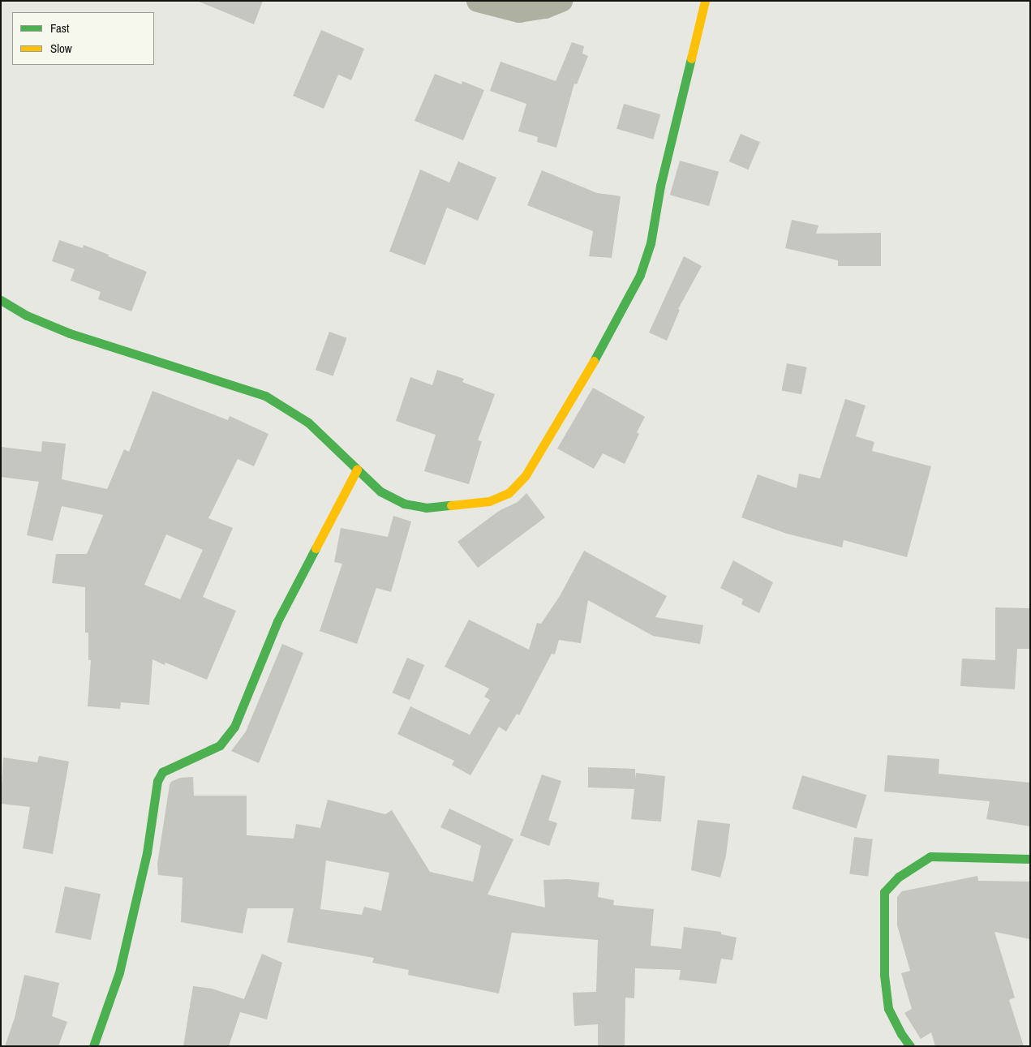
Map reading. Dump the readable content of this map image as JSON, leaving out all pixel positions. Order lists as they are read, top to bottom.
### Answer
{
  "legend": ["Fast", "Slow"]
}
